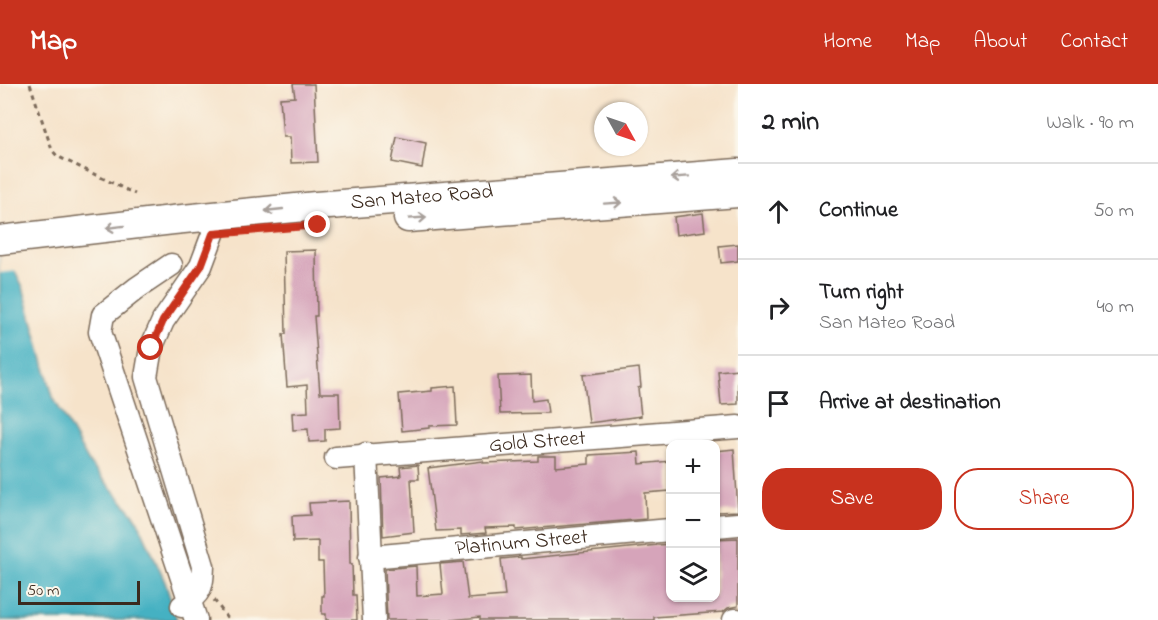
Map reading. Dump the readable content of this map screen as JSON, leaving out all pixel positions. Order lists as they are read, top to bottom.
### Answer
{
  "streets": {
    "main road": ["San Mateo Road"],
    "street": ["Gold Street", "Platinum Street"]
  },
  "scale_bar": "50 m",
  "north": "bottom right",
  "page": {
    "header": "Map",
    "nav": [
      "Home",
      "Map",
      "About",
      "Contact"
    ],
    "heading": ["2 min", "Walk · 90 m"],
    "list": [
      ["Continue", "50 m"],
      ["Turn right", "San Mateo Road", "40 m"],
      "Arrive at destination"
    ],
    "map_buttons": ["+", "−"],
    "buttons": ["Save", "Share"],
    "scale": "50 m"
  }
}
